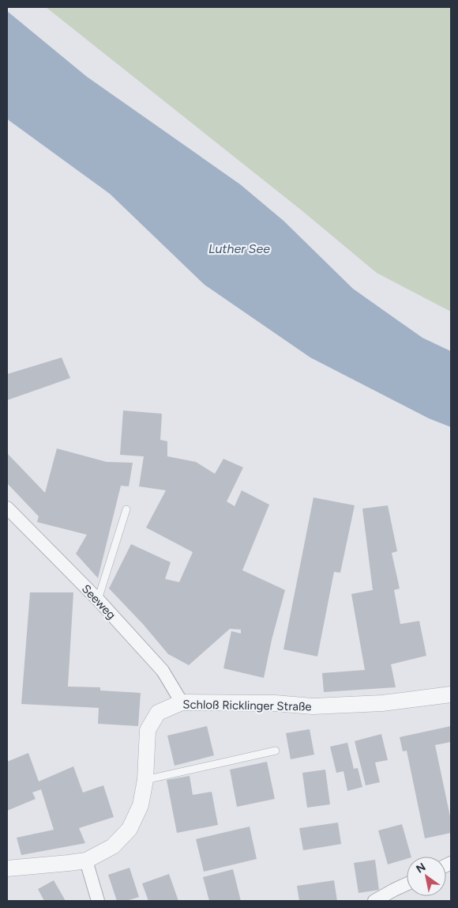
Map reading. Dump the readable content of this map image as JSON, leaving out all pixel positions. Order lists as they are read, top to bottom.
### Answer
{
  "streets": {
    "street": ["Seeweg", "Schloß Ricklinger Straße"]
  },
  "crossings": [
    ["Seeweg", "Schloß Ricklinger Straße"]
  ],
  "water": ["Luther See"],
  "north": "top left"
}
